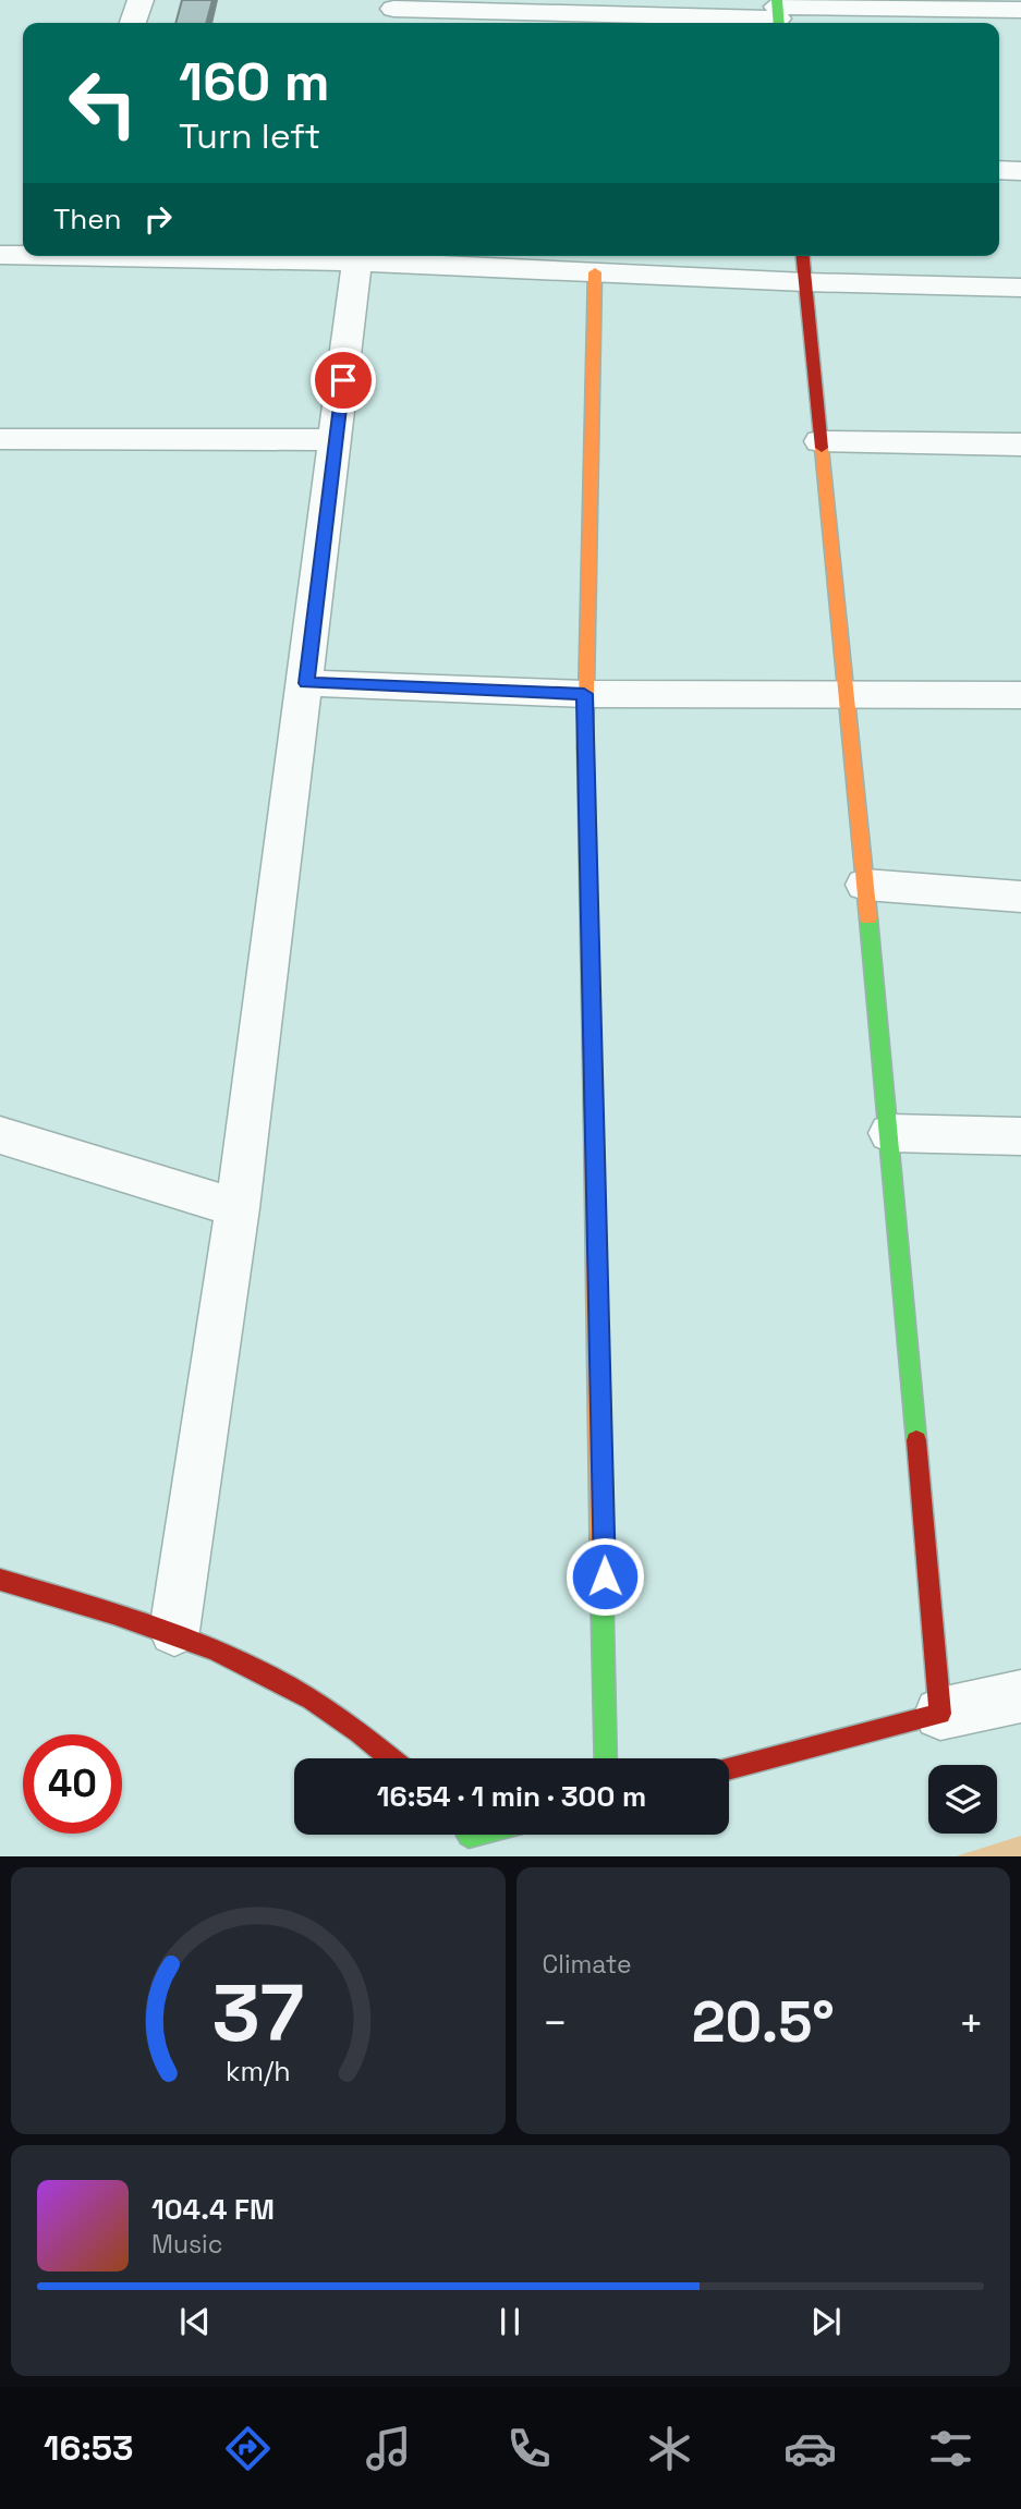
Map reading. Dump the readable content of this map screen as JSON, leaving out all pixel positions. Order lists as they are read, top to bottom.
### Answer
{
  "page": {
    "turn": ["160 m", "Turn left"],
    "then": "Then",
    "limit": "40",
    "trip": "16:54 · 1 min · 300 m",
    "tile": "Climate",
    "heat": ["−", "20.5°", "+"],
    "song": ["104.4 FM", "Music"],
    "tabs": "16:53",
    "gauge": ["37", "km/h"]
  }
}
